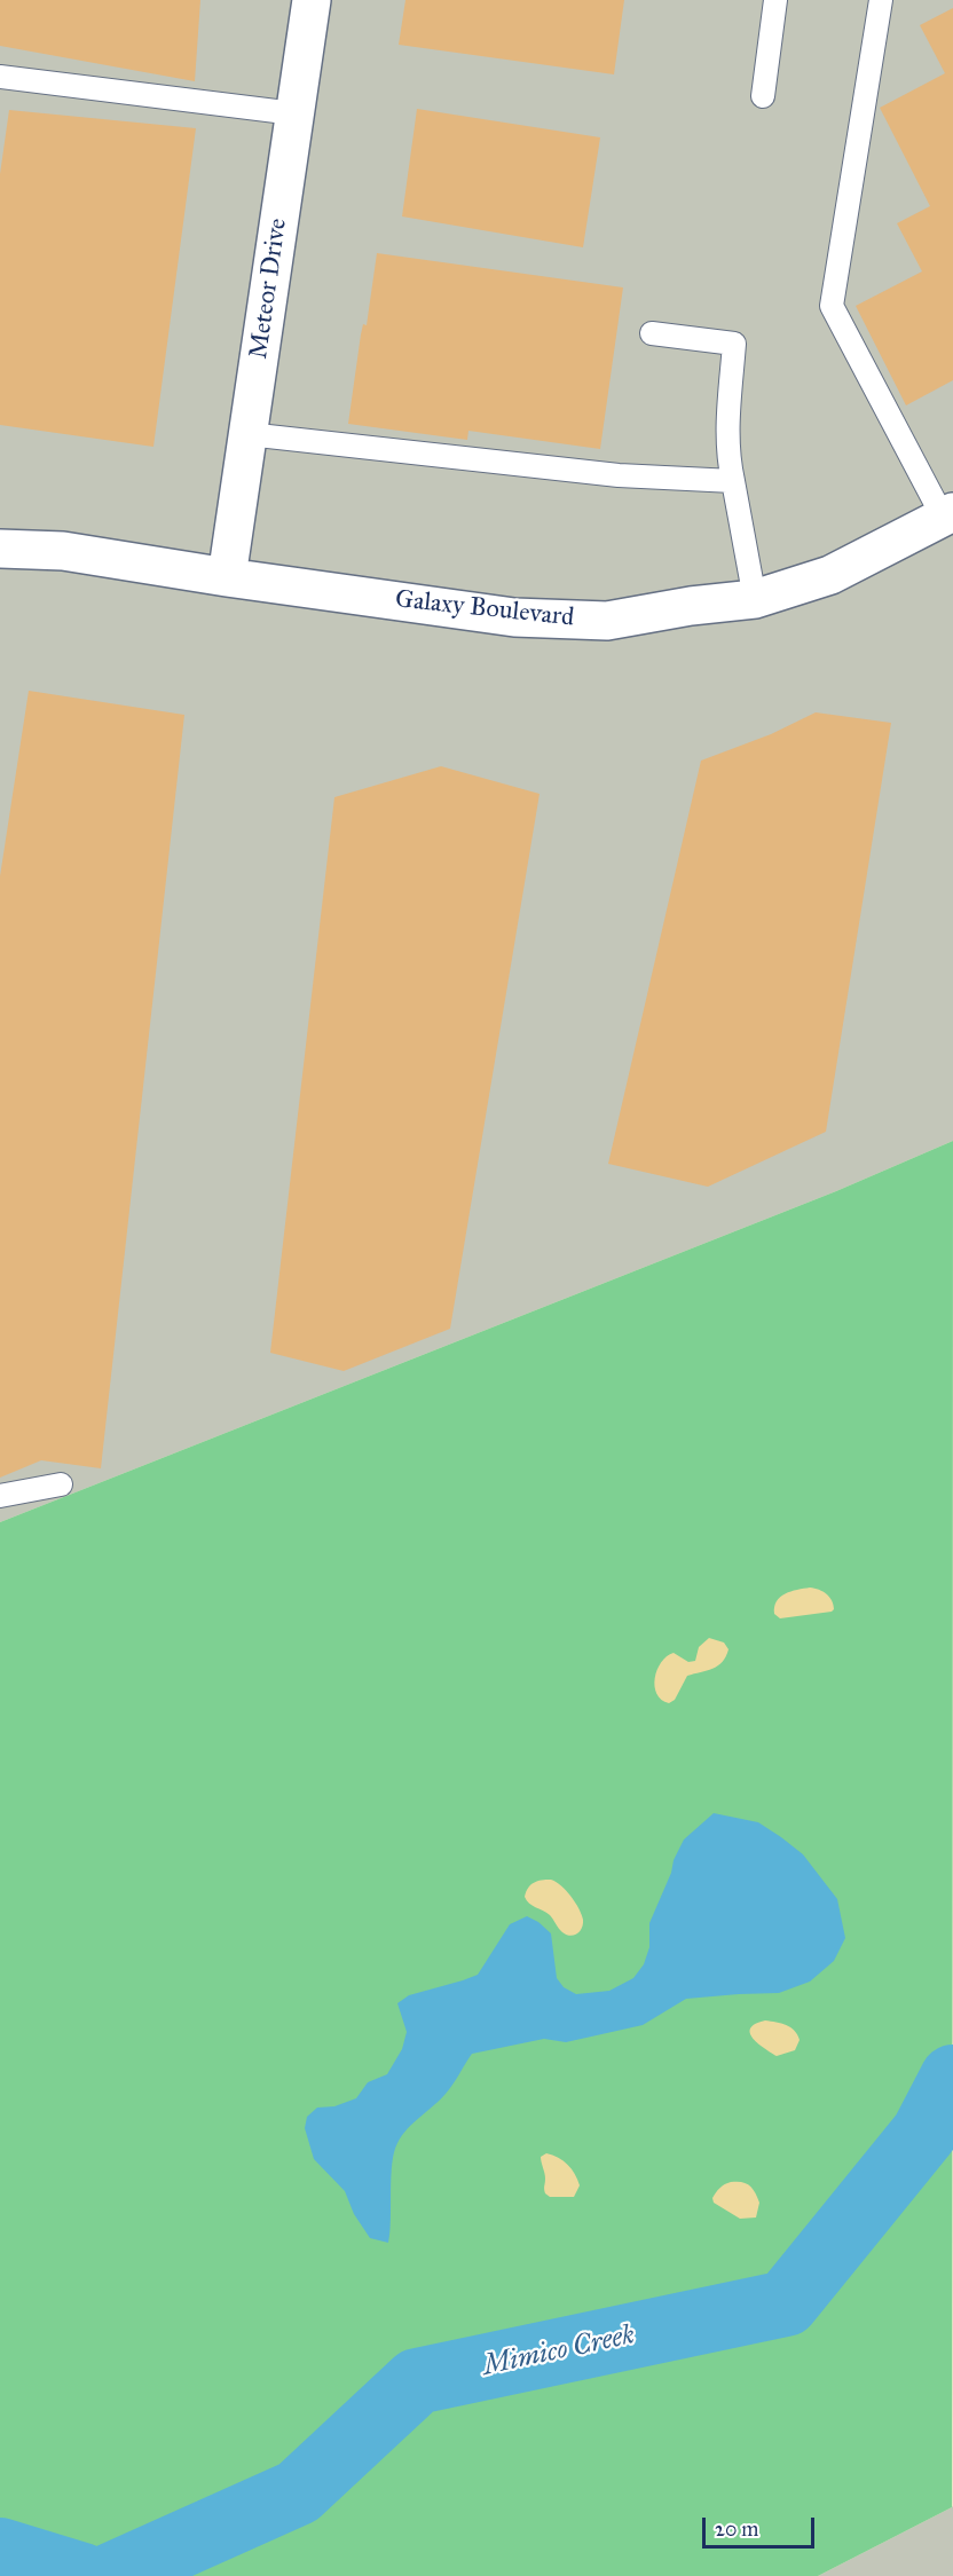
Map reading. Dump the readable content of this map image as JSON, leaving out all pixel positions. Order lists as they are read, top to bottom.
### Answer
{
  "streets": {
    "street": ["Meteor Drive", "Galaxy Boulevard"]
  },
  "crossings": [
    ["Meteor Drive", "Galaxy Boulevard"]
  ],
  "water": ["Mimico Creek"],
  "scale_bar": "20 m"
}
